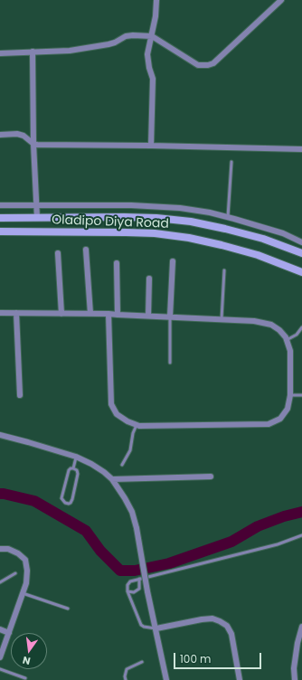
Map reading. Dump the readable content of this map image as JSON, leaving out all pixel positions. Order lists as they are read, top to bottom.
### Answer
{
  "streets": {
    "main road": ["Oladipo Diya Road"]
  },
  "scale_bar": "100 m",
  "north": "bottom"
}
